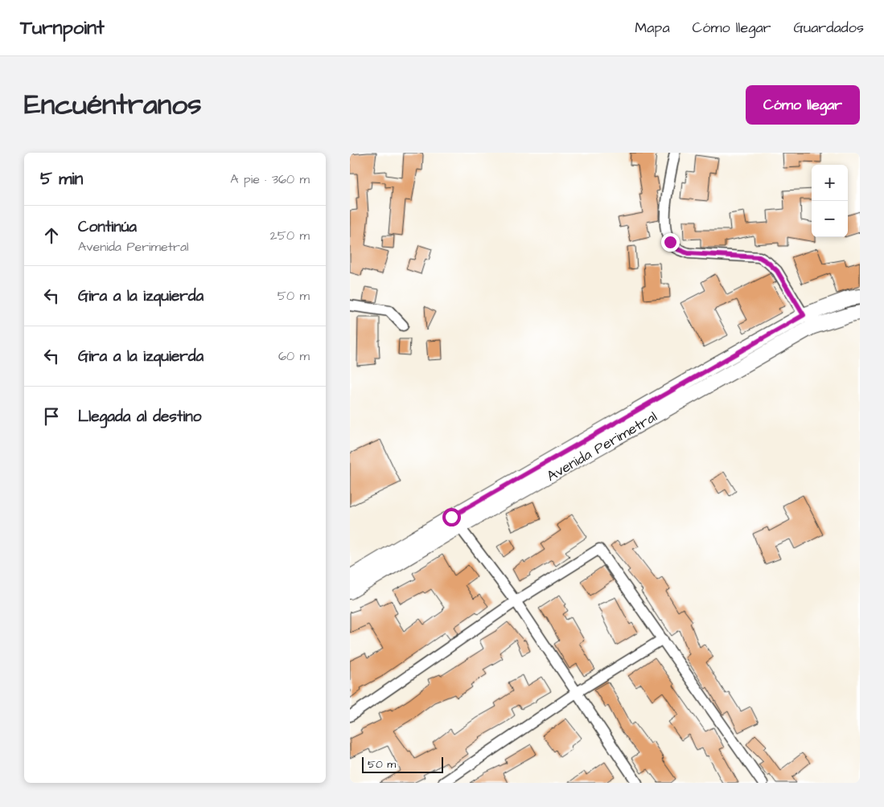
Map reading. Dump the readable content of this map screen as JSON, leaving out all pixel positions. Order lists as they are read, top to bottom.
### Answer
{
  "streets": {
    "main road": ["Avenida Perimetral"]
  },
  "scale_bar": "50 m",
  "page": {
    "header": "Turnpoint",
    "nav": ["Mapa", "Cómo llegar", "Guardados"],
    "title": "Encuéntranos",
    "buttons": "Cómo llegar",
    "heading": ["5 min", "A pie · 360 m"],
    "map_buttons": ["+", "−"],
    "list": [
      ["Continúa", "Avenida Perimetral", "250 m"],
      ["Gira a la izquierda", "50 m"],
      ["Gira a la izquierda", "60 m"],
      "Llegada al destino"
    ],
    "scale": "50 m"
  }
}
